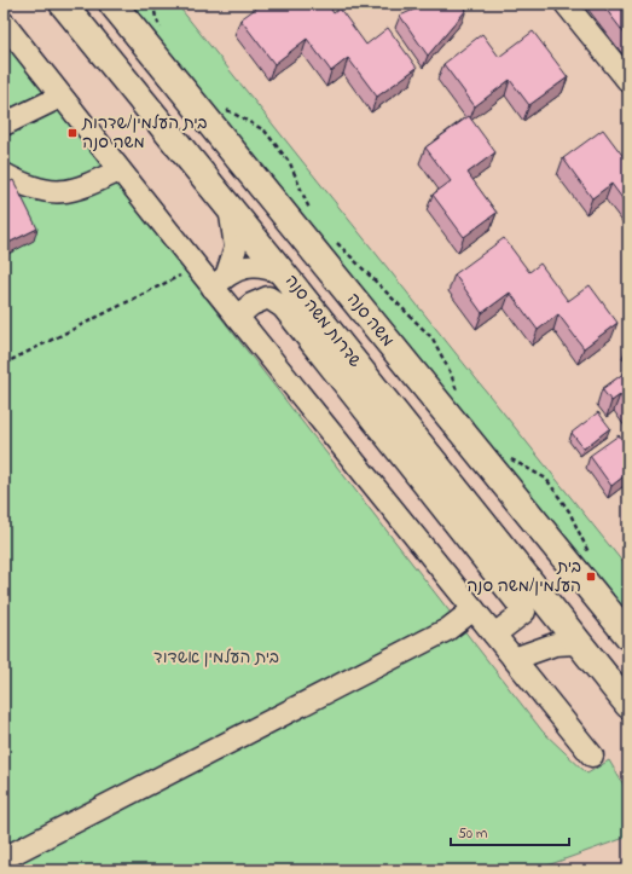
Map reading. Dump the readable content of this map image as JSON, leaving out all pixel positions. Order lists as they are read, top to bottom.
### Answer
{
  "streets": {
    "main road": ["משה סנה", "שדרות משה סנה"]
  },
  "parks": ["בית העלמין אשדוד"],
  "places": {
    "transit": ["בית העלמין/שדרות משה סנה", "בית העלמין/משה סנה"]
  },
  "scale_bar": "50 m"
}
